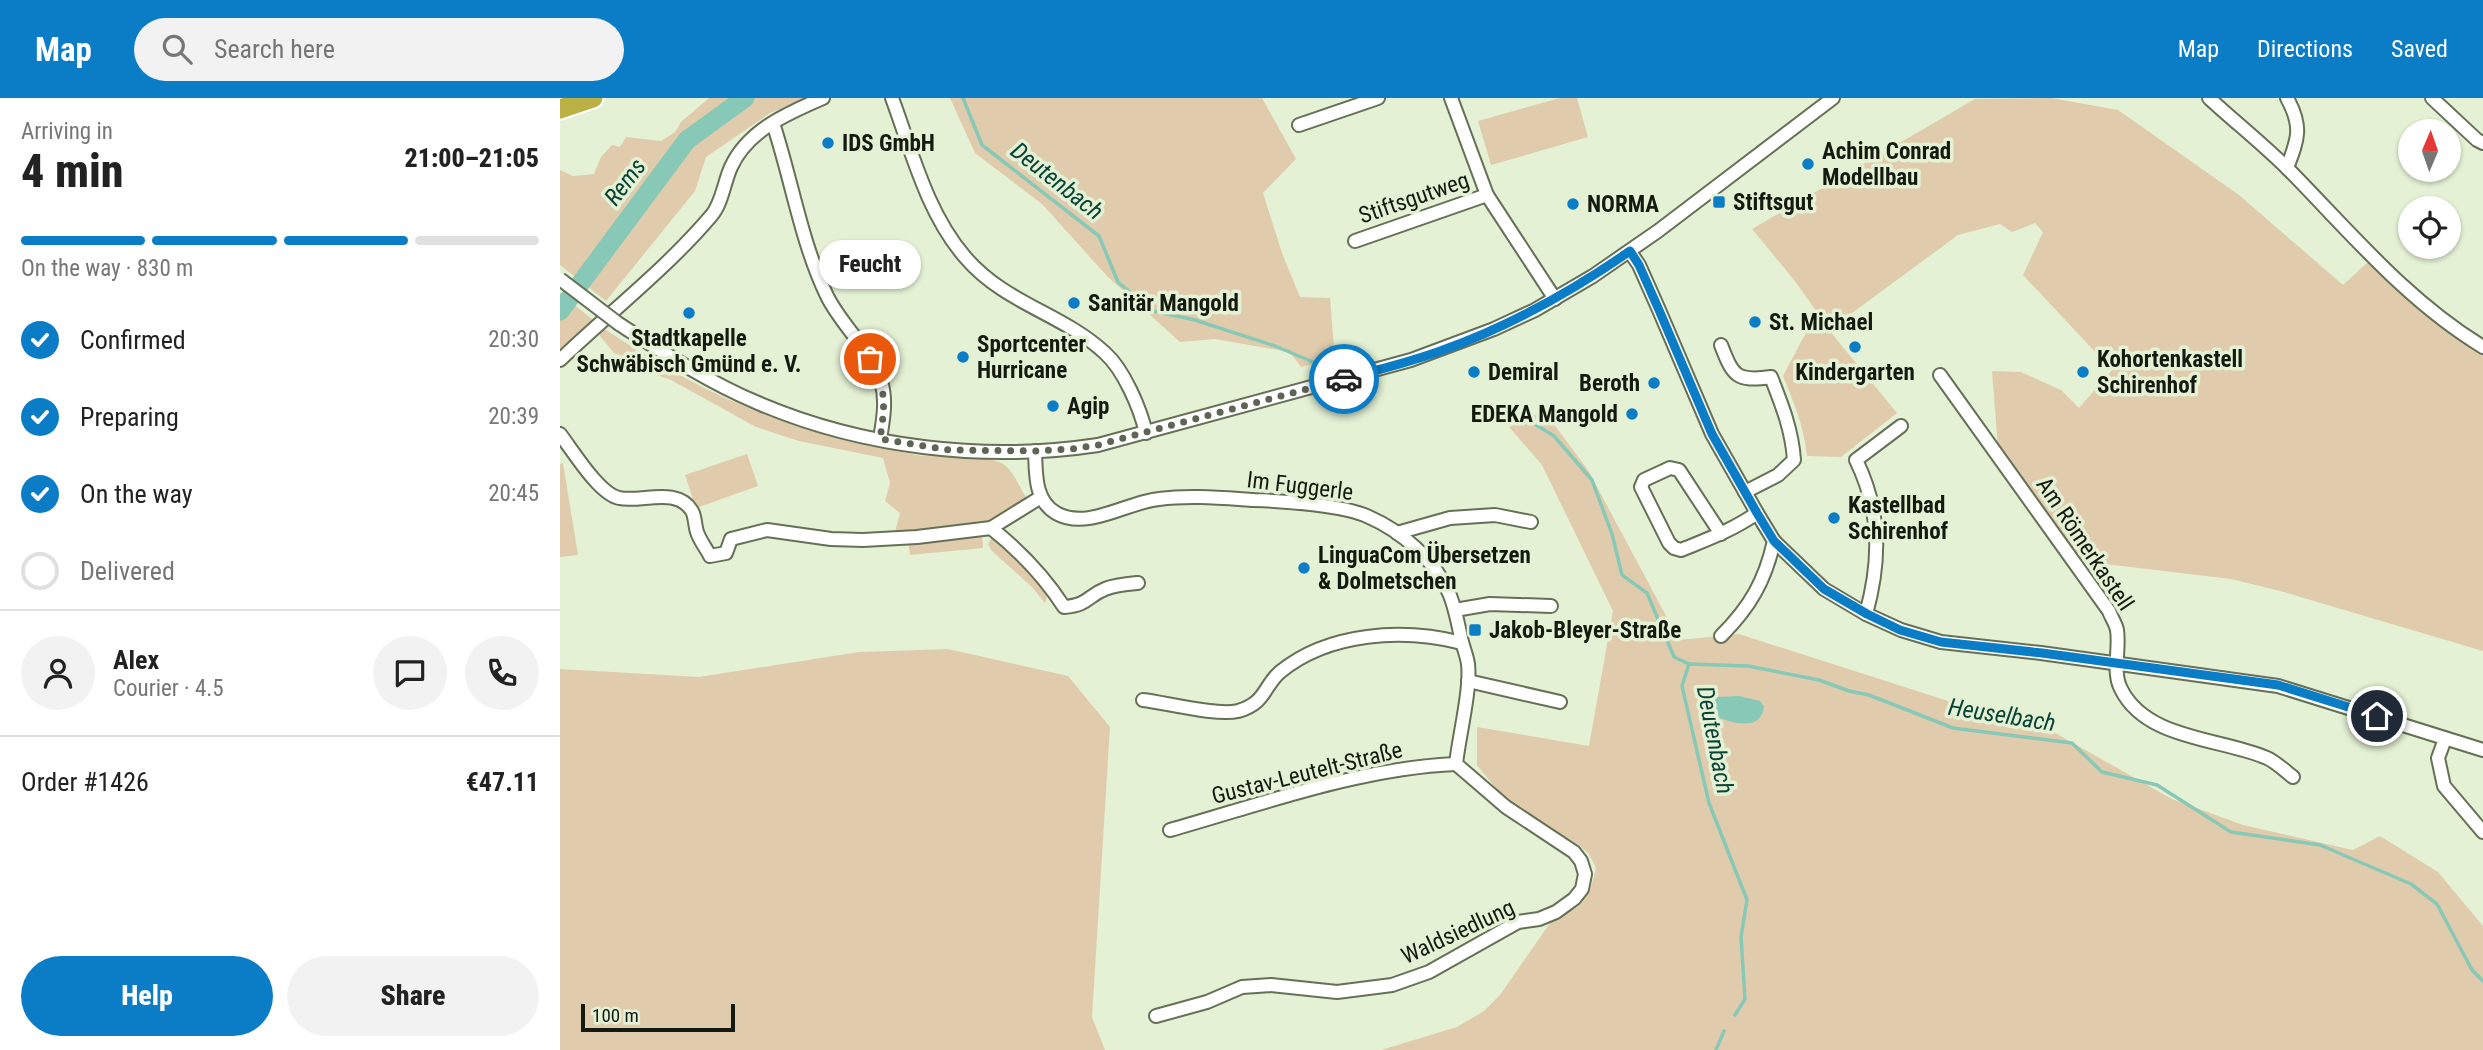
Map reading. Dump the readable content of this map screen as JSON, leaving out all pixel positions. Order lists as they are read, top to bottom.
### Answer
{
  "streets": {
    "street": [
      "Stiftsgutweg",
      "Im Fuggerle",
      "Am Römerkastell",
      "Gustav-Leutelt-Straße",
      "Waldsiedlung"
    ]
  },
  "crossings": [
    ["Im Fuggerle", "Gustav-Leutelt-Straße"],
    ["Im Fuggerle", "Waldsiedlung"],
    ["Gustav-Leutelt-Straße", "Waldsiedlung"]
  ],
  "water": ["Deutenbach", "Rems", "Heuselbach"],
  "places": {
    "other": [
      "IDS GmbH",
      "Achim Conrad Modellbau",
      "NORMA",
      "Sanitär Mangold",
      "Stadtkapelle Schwäbisch Gmünd e. V.",
      "St. Michael",
      "Kindergarten",
      "Sportcenter Hurricane",
      "Feucht",
      "Demiral",
      "Kohortenkastell Schirenhof",
      "Beroth",
      "Agip",
      "EDEKA Mangold",
      "Kastellbad Schirenhof",
      "LinguaCom Übersetzen & Dolmetschen"
    ],
    "transit": ["Stiftsgut", "Jakob-Bleyer-Straße"]
  },
  "scale_bar": "100 m",
  "north": "top",
  "page": {
    "header": "Map",
    "search": "Search here",
    "nav": ["Map", "Directions", "Saved"],
    "heading": ["4 min", "Arriving in", "21:00–21:05"],
    "panel": [
      "Alex",
      "Courier · 4.5",
      "Order #1426",
      "€47.11"
    ],
    "bar": "On the way · 830 m",
    "bubble": "Feucht",
    "list": [
      ["Confirmed", "20:30"],
      ["Preparing", "20:39"],
      ["On the way", "20:45"],
      "Delivered"
    ],
    "buttons": ["Help", "Share"],
    "scale": "100 m"
  }
}
